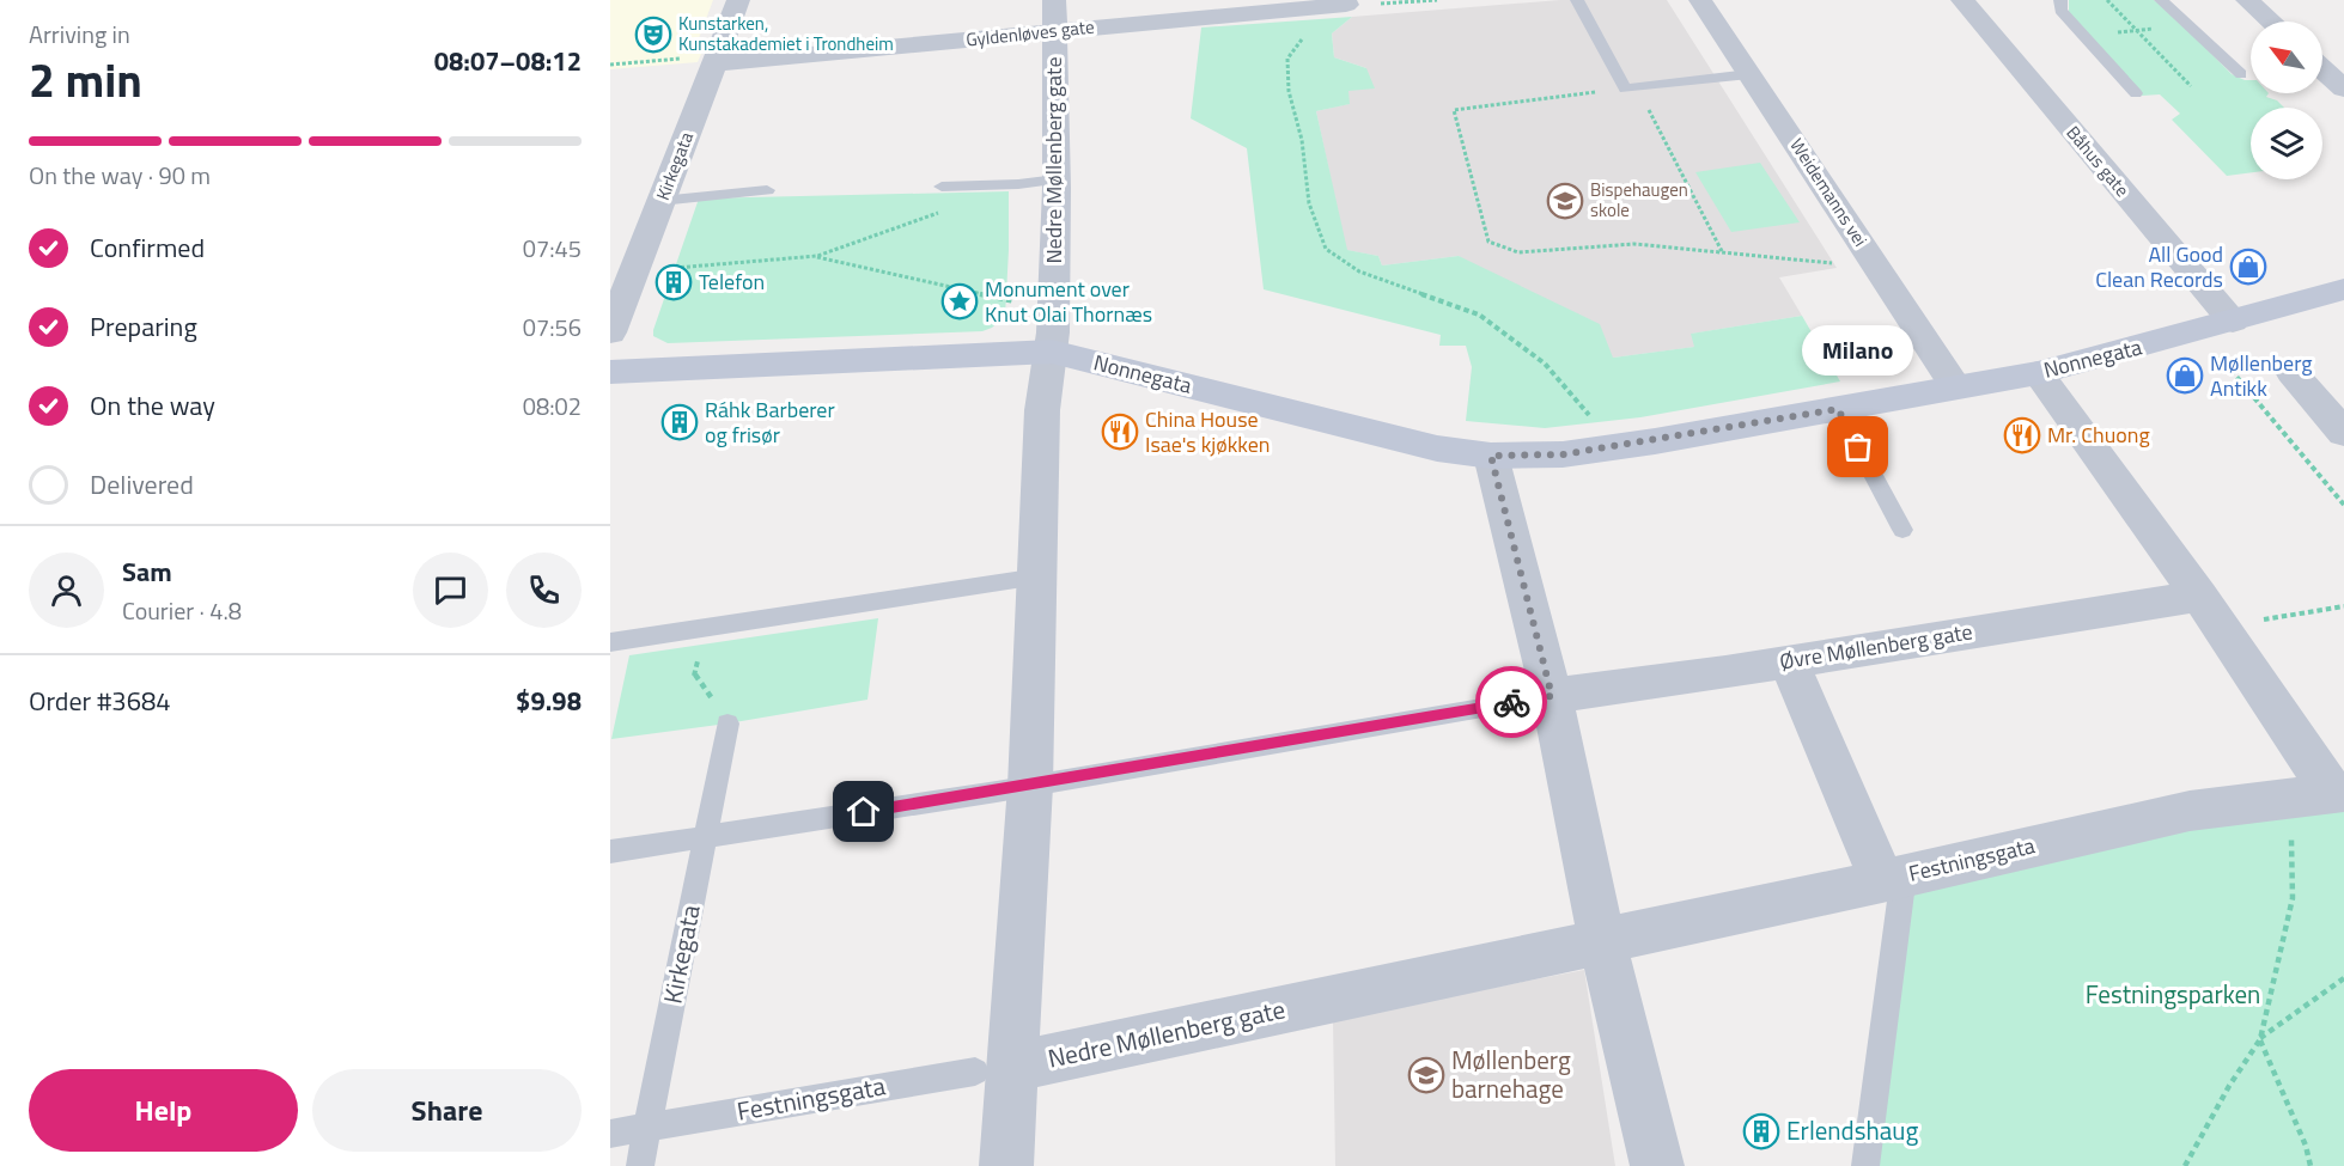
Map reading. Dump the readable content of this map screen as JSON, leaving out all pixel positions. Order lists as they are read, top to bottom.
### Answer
{
  "streets": {
    "street": [
      "Gyldenløves gate",
      "Nedre Møllenberg gate",
      "Båhus gate",
      "Kirkegata",
      "Weidemanns vei",
      "Nonnegata",
      "Øvre Møllenberg gate",
      "Festningsgata"
    ]
  },
  "crossings": [
    ["Gyldenløves gate", "Nedre Møllenberg gate"],
    ["Gyldenløves gate", "Kirkegata"],
    ["Nedre Møllenberg gate", "Nonnegata"],
    ["Nedre Møllenberg gate", "Festningsgata"],
    ["Båhus gate", "Nonnegata"],
    ["Kirkegata", "Festningsgata"],
    ["Weidemanns vei", "Nonnegata"]
  ],
  "parks": ["Festningsparken"],
  "places": {
    "theatre": ["Kunstarken, Kunstakademiet i Trondheim"],
    "school or university": ["Bispehaugen skole", "Møllenberg barnehage"],
    "shop": ["All Good Clean Records", "Møllenberg Antikk"],
    "building": ["Telefon", "Ráhk Barberer og frisør", "Erlendshaug"],
    "place": ["Monument over Knut Olai Thornæs"],
    "restaurant": ["China House Isae's kjøkken", "Mr. Chuong"],
    "other": ["Milano"]
  },
  "north": "top left",
  "page": {
    "heading": ["2 min", "Arriving in", "08:07–08:12"],
    "panel": [
      "Sam",
      "Courier · 4.8",
      "Order #3684",
      "$9.98"
    ],
    "bar": "On the way · 90 m",
    "list": [
      ["Confirmed", "07:45"],
      ["Preparing", "07:56"],
      ["On the way", "08:02"],
      "Delivered"
    ],
    "bubble": "Milano",
    "buttons": ["Help", "Share"]
  }
}
